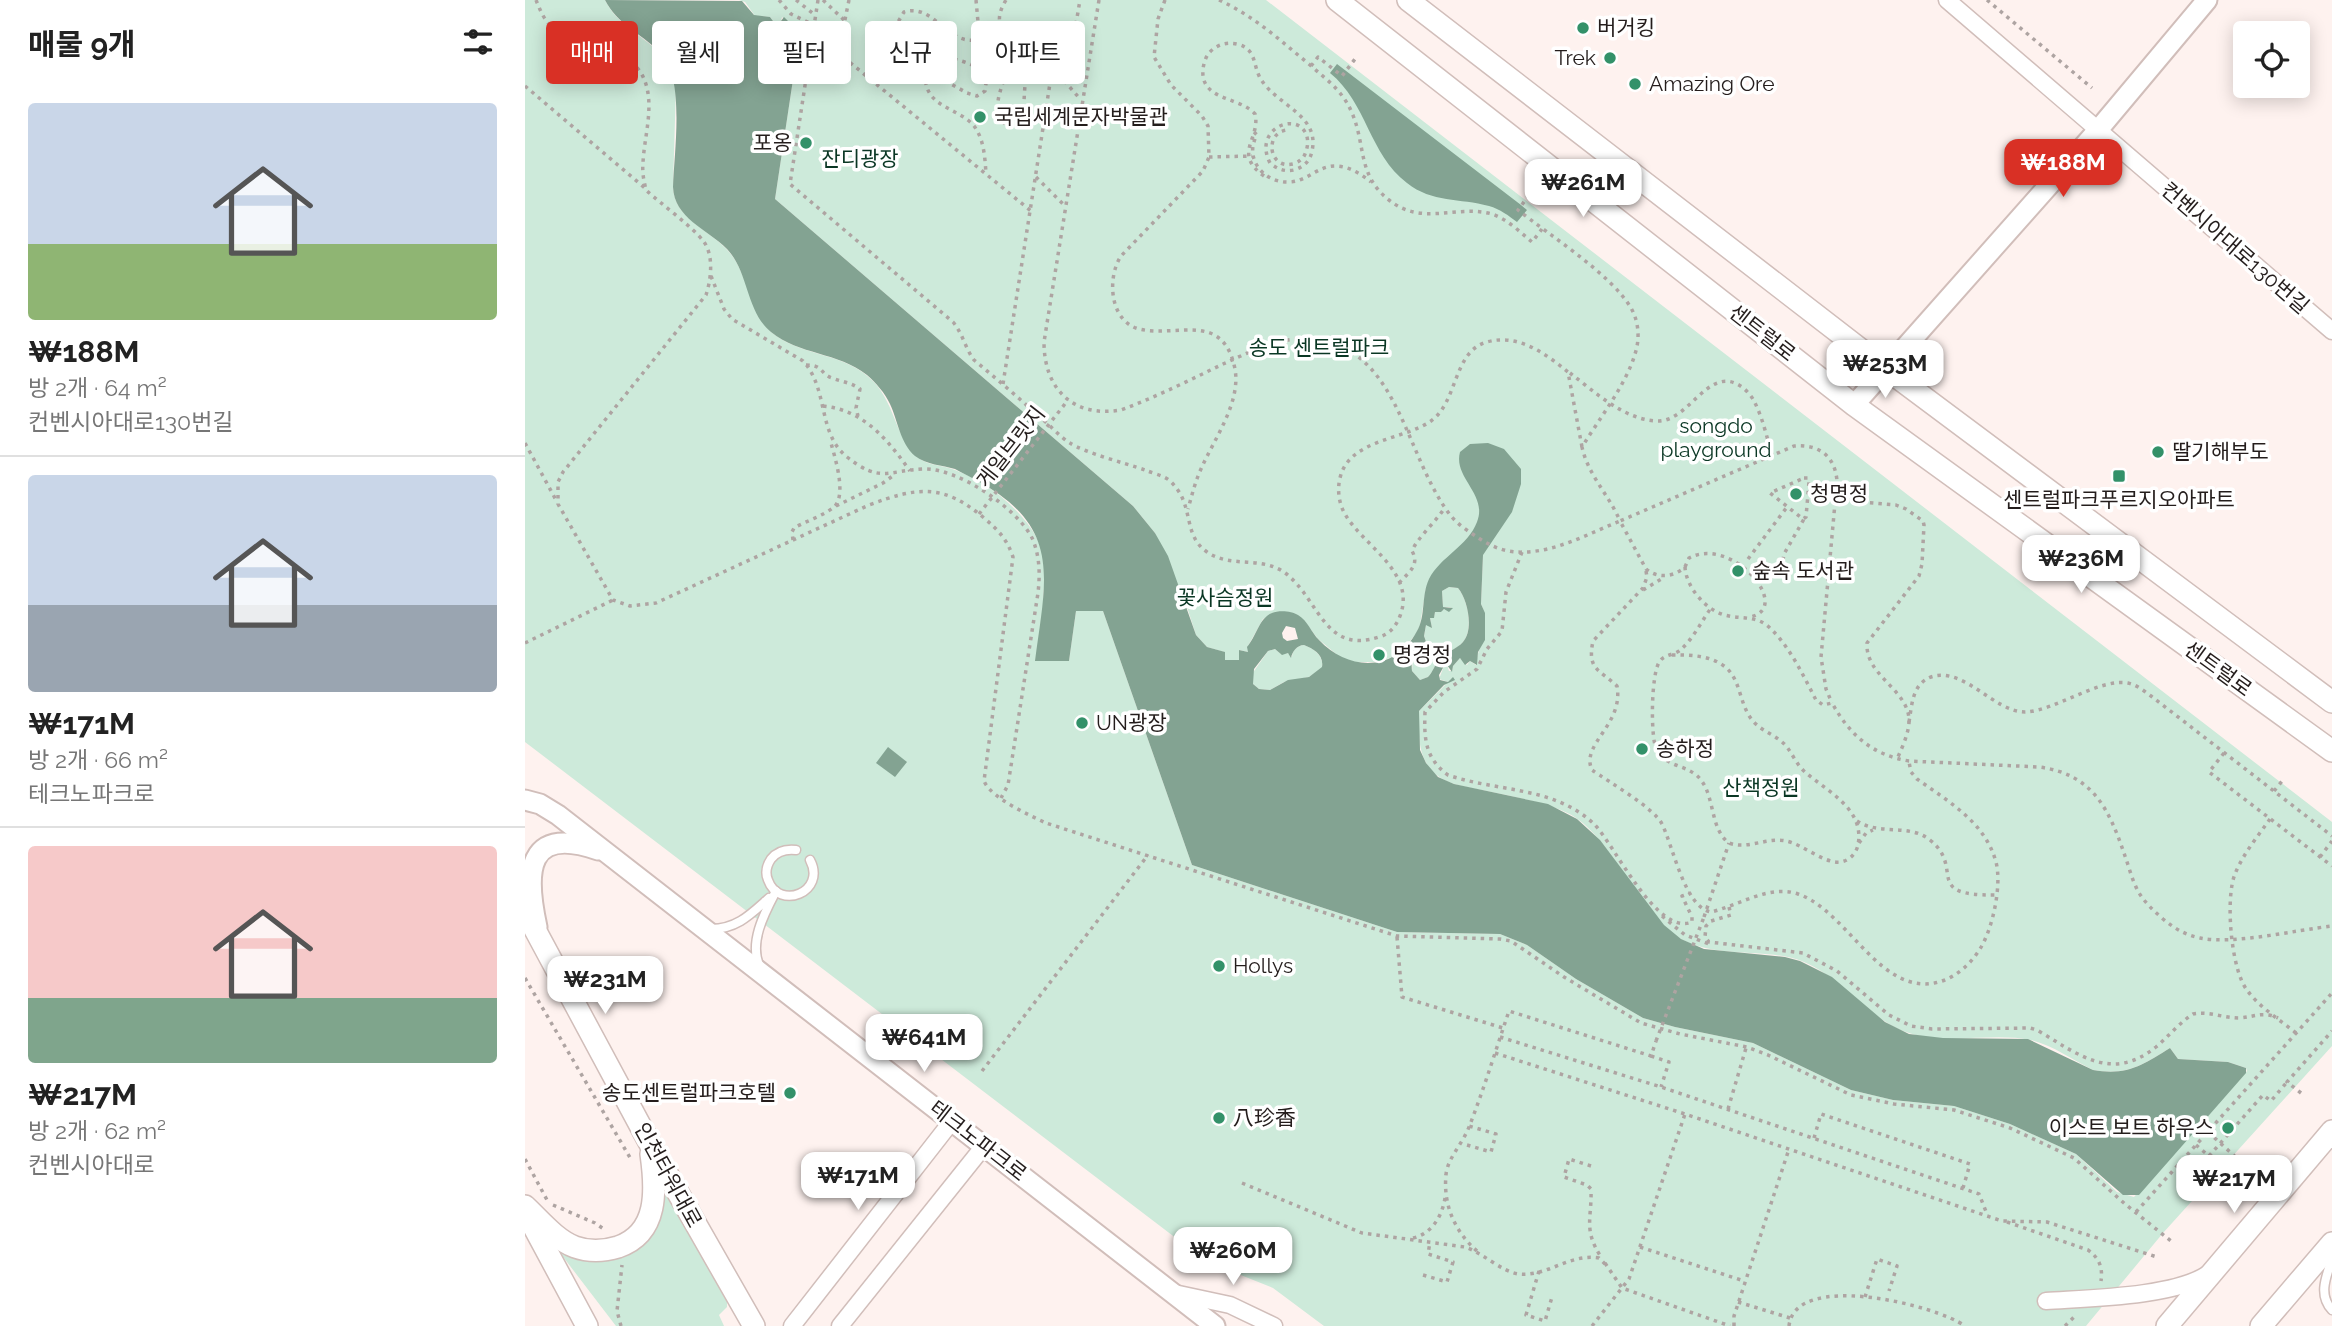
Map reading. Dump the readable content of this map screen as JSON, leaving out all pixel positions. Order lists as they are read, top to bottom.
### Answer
{
  "streets": {
    "main road": ["센트럴로", "인천타워대로"],
    "street": ["컨벤시아대로130번길", "테크노파크로"],
    "path": ["게일브릿지"]
  },
  "crossings": [
    ["테크노파크로", "인천타워대로"]
  ],
  "parks": [
    "잔디광장",
    "송도 센트럴파크",
    "songdo playground",
    "꽃사슴정원",
    "산책정원"
  ],
  "places": {
    "other": [
      "버거킹",
      "Trek",
      "Amazing Ore",
      "국립세계문자박물관",
      "포옹",
      "딸기해부도",
      "청명정",
      "숲속 도서관",
      "명경정",
      "UN광장",
      "송하정",
      "Hollys",
      "송도센트럴파크호텔",
      "八珍香",
      "이스트 보트 하우스"
    ],
    "transit": ["센트럴파크푸르지오아파트"]
  },
  "page": {
    "heading": "매물 9개",
    "chip": [
      "매매",
      "월세",
      "필터",
      "신규",
      "아파트"
    ],
    "list": [
      {
        "name": "₩188M",
        "note": "방 2개 · 64 m² · 컨벤시아대로130번길"
      },
      {
        "name": "₩171M",
        "note": "방 2개 · 66 m² · 테크노파크로"
      },
      {
        "name": "₩217M",
        "note": "방 2개 · 62 m² · 컨벤시아대로"
      }
    ],
    "price": [
      "₩188M",
      "₩261M",
      "₩253M",
      "₩236M",
      "₩231M",
      "₩641M",
      "₩171M",
      "₩217M",
      "₩260M"
    ]
  }
}
